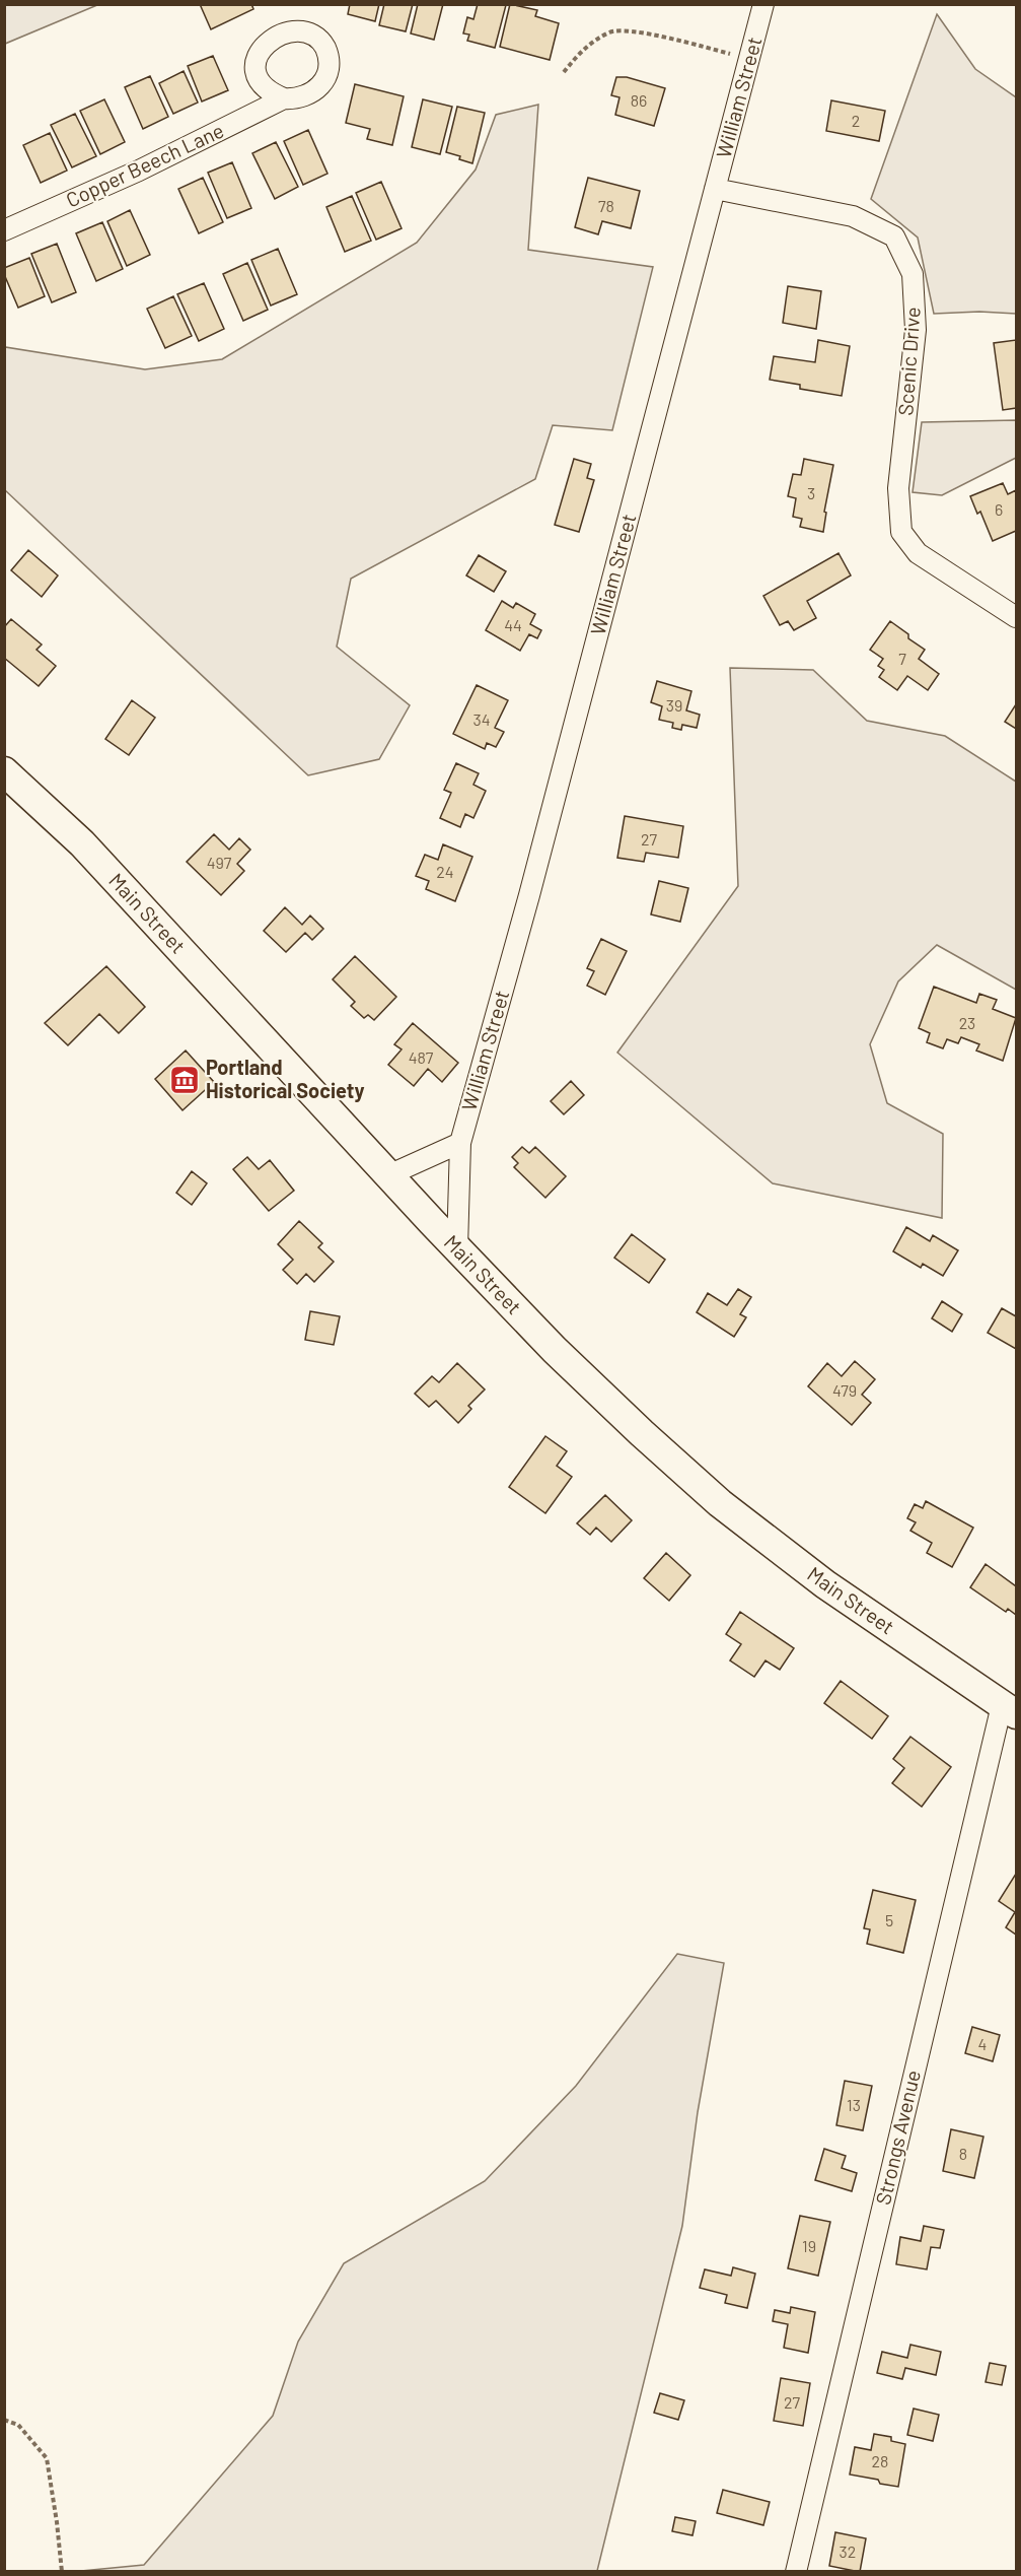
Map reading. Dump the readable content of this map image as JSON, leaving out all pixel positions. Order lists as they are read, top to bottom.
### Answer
{
  "streets": {
    "main road": ["Main Street"],
    "street": [
      "William Street",
      "Copper Beech Lane",
      "Scenic Drive",
      "Strongs Avenue"
    ]
  },
  "crossings": [
    ["William Street", "Scenic Drive"],
    ["William Street", "Main Street"],
    ["Main Street", "Strongs Avenue"]
  ],
  "places": {
    "museum": ["Portland Historical Society"]
  },
  "house_numbers": [
    "86",
    "2",
    "78",
    "3",
    "6",
    "44",
    "7",
    "39",
    "34",
    "27",
    "497",
    "24",
    "23",
    "487",
    "479",
    "5",
    "4",
    "13",
    "8",
    "19",
    "27",
    "28",
    "32"
  ]
}
